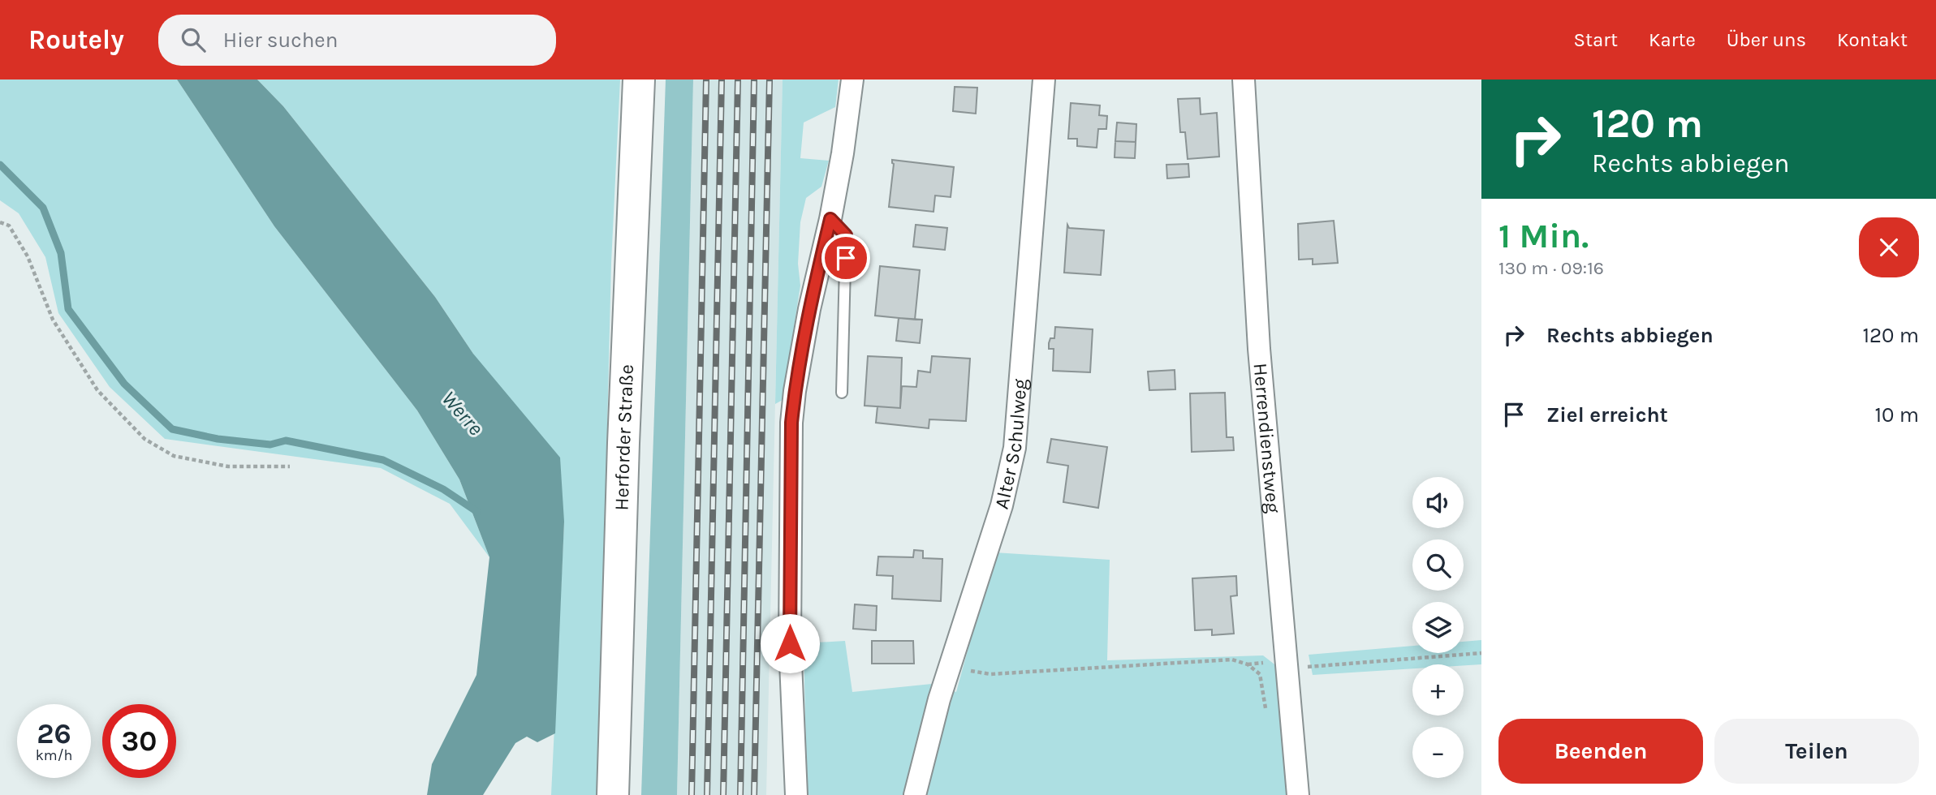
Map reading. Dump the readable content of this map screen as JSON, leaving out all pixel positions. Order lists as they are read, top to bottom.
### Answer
{
  "streets": {
    "main road": ["Herforder Straße"],
    "street": ["Herrendienstweg", "Alter Schulweg"]
  },
  "water": ["Werre"],
  "page": {
    "header": "Routely",
    "search": "Hier suchen",
    "nav": [
      "Start",
      "Karte",
      "Über uns",
      "Kontakt"
    ],
    "turn": ["120 m", "Rechts abbiegen"],
    "heading": ["1 Min.", "130 m · 09:16"],
    "list": [
      {
        "name": "Rechts abbiegen",
        "value": "120 m"
      },
      {
        "name": "Ziel erreicht",
        "value": "10 m"
      }
    ],
    "map_buttons": ["+", "−"],
    "speed": "26 km/h",
    "limit": "30",
    "buttons": ["Beenden", "Teilen"]
  }
}
